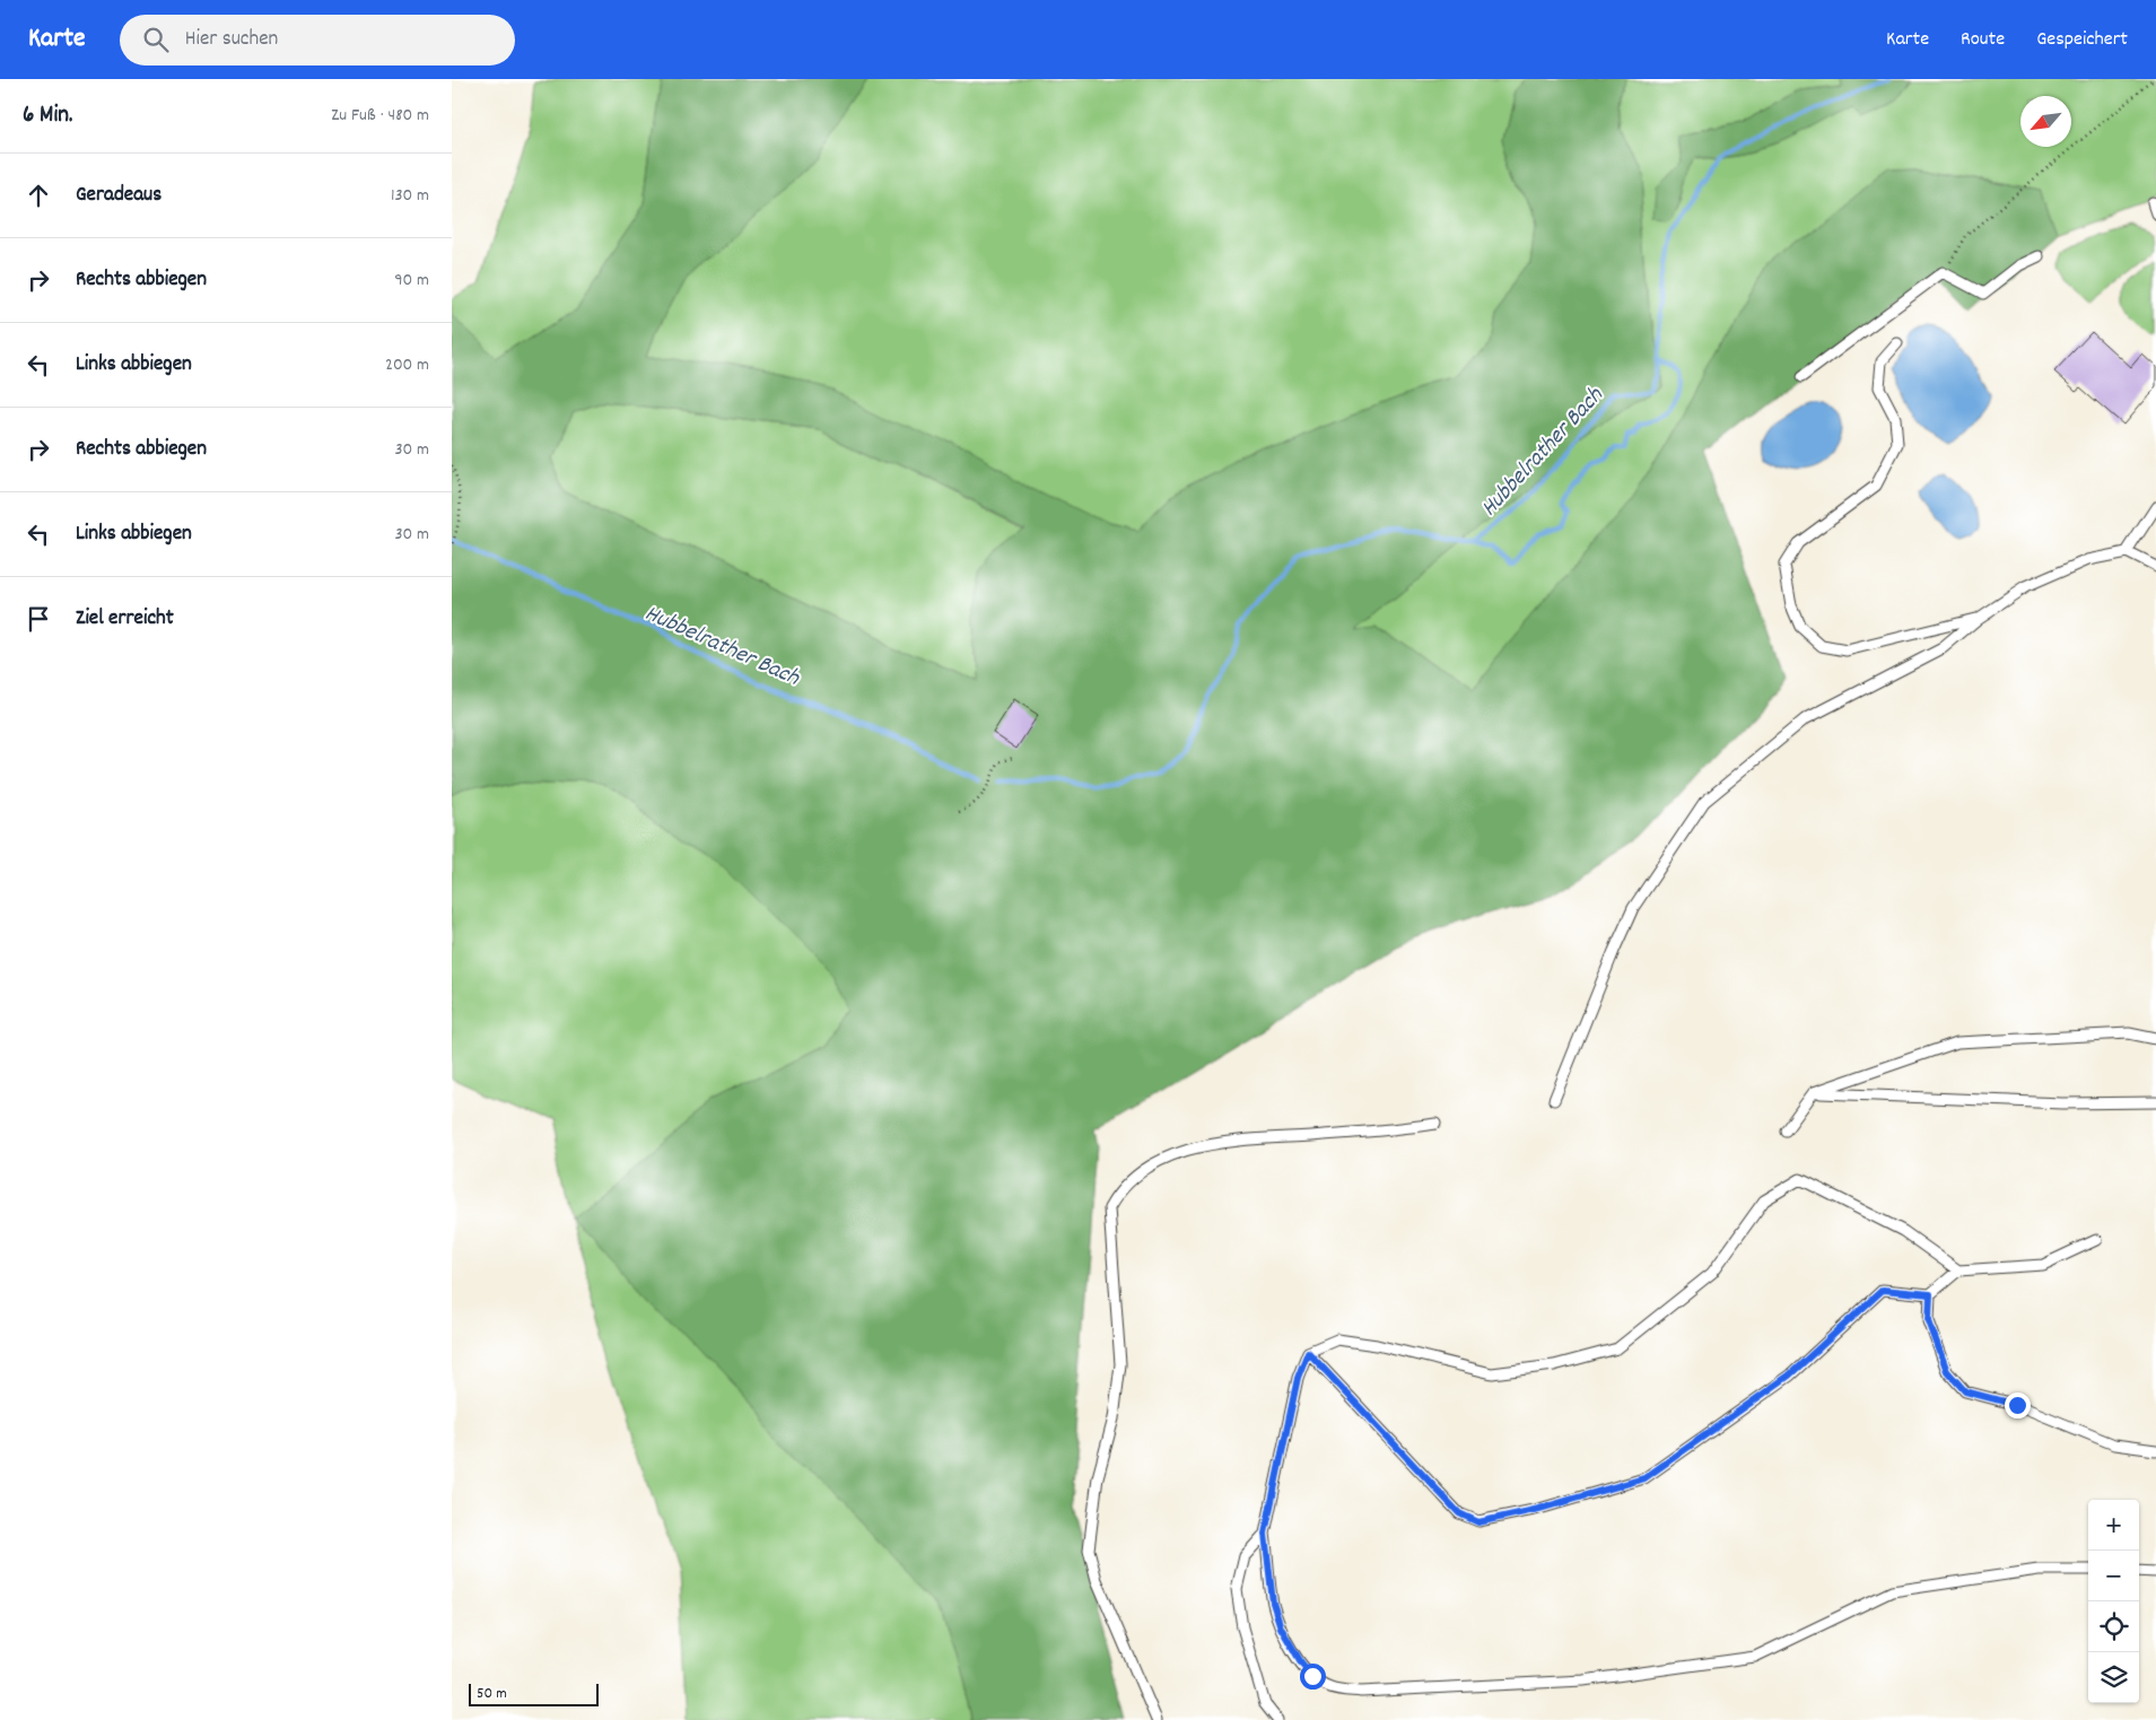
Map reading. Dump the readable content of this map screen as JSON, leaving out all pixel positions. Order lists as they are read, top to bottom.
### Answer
{
  "water": ["Hubbelrather Bach"],
  "scale_bar": "50 m",
  "north": "bottom left",
  "page": {
    "header": "Karte",
    "search": "Hier suchen",
    "nav": ["Karte", "Route", "Gespeichert"],
    "heading": ["6 Min.", "Zu Fuß · 480 m"],
    "list": [
      ["Geradeaus", "130 m"],
      ["Rechts abbiegen", "90 m"],
      ["Links abbiegen", "200 m"],
      ["Rechts abbiegen", "30 m"],
      ["Links abbiegen", "30 m"],
      "Ziel erreicht"
    ],
    "map_buttons": ["+", "−"],
    "scale": "50 m"
  }
}
